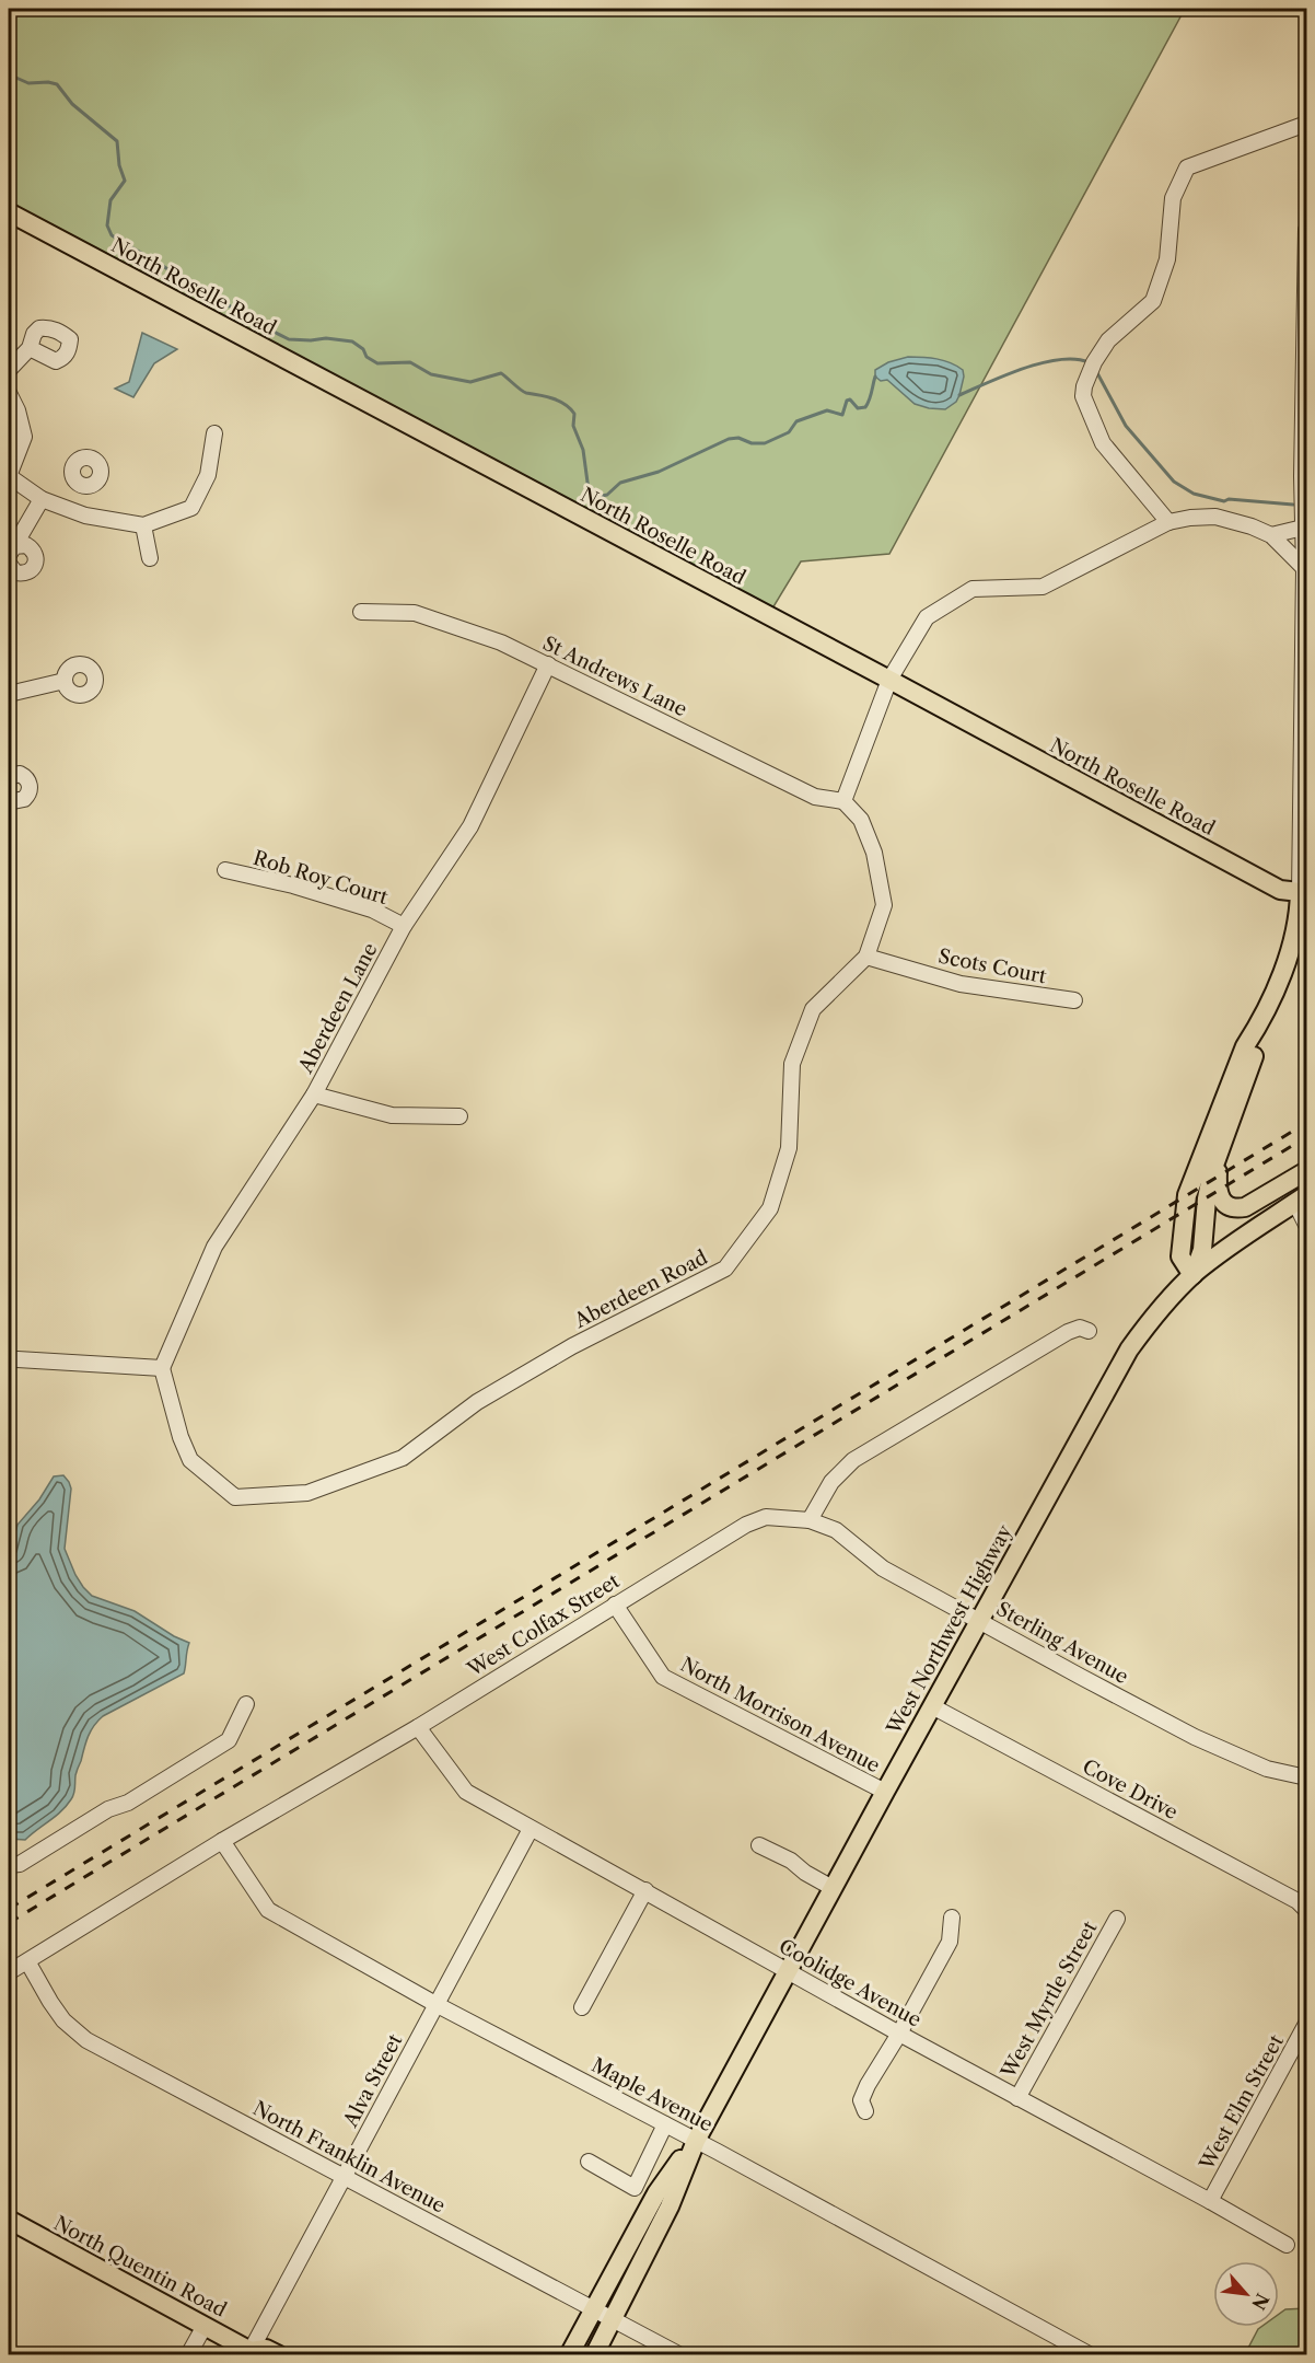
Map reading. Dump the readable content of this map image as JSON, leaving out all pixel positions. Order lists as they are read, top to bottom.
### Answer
{
  "streets": {
    "main road": ["North Roselle Road", "West Northwest Highway", "North Quentin Road"],
    "street": [
      "St Andrews Lane",
      "Rob Roy Court",
      "Scots Court",
      "Aberdeen Lane",
      "Aberdeen Road",
      "West Colfax Street",
      "Sterling Avenue",
      "North Morrison Avenue",
      "Cove Drive",
      "Coolidge Avenue",
      "West Myrtle Street",
      "Alva Street",
      "Maple Avenue",
      "West Elm Street",
      "North Franklin Avenue"
    ]
  },
  "crossings": [
    ["St Andrews Lane", "Aberdeen Lane"],
    ["St Andrews Lane", "Aberdeen Road"],
    ["Rob Roy Court", "Aberdeen Lane"],
    ["Scots Court", "Aberdeen Road"],
    ["Aberdeen Lane", "Aberdeen Road"],
    ["West Colfax Street", "Sterling Avenue"],
    ["West Colfax Street", "North Morrison Avenue"],
    ["West Colfax Street", "Coolidge Avenue"],
    ["West Colfax Street", "Maple Avenue"],
    ["West Colfax Street", "North Franklin Avenue"],
    ["West Northwest Highway", "Sterling Avenue"],
    ["West Northwest Highway", "North Morrison Avenue"],
    ["West Northwest Highway", "Cove Drive"],
    ["West Northwest Highway", "Coolidge Avenue"],
    ["West Northwest Highway", "Maple Avenue"],
    ["West Northwest Highway", "North Franklin Avenue"],
    ["Coolidge Avenue", "West Myrtle Street"],
    ["Coolidge Avenue", "Alva Street"],
    ["Coolidge Avenue", "West Elm Street"],
    ["Alva Street", "Maple Avenue"],
    ["Alva Street", "North Franklin Avenue"],
    ["Alva Street", "North Quentin Road"]
  ],
  "north": "bottom right"
}
